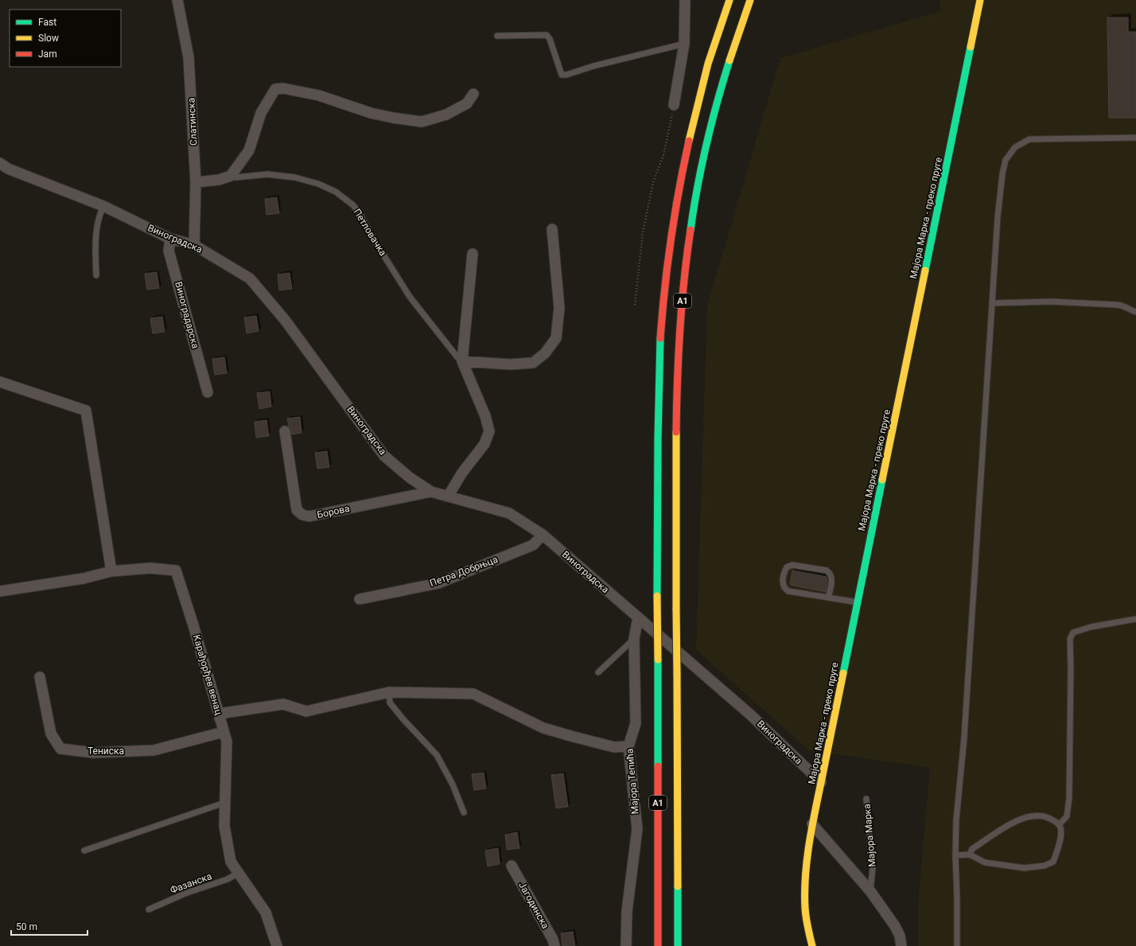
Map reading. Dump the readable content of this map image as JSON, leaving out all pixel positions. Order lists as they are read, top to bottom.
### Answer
{
  "streets": {
    "main road": ["Мајора Марка - преко пруге", "A1"],
    "street": [
      "Слатинска",
      "Петловачка",
      "Виноградска",
      "Виноградарска",
      "Борова",
      "Петра Добрњца",
      "Карађорђев венац",
      "Тениска",
      "Мајора Тепића",
      "Мајора Марка",
      "Јагодинска"
    ],
    "lane": ["Фазанска"]
  },
  "crossings": [
    ["Слатинска", "Петловачка"],
    ["Слатинска", "Виноградска"],
    ["Мајора Марка - преко пруге", "Виноградска"],
    ["Мајора Марка - преко пруге", "Мајора Марка"],
    ["Петловачка", "Виноградска"],
    ["Виноградска", "Виноградарска"],
    ["Виноградска", "Борова"],
    ["Виноградска", "Петра Добрњца"],
    ["Виноградска", "Мајора Тепића"],
    ["Карађорђев венац", "Тениска"],
    ["Карађорђев венац", "Фазанска"]
  ],
  "legend": ["Fast", "Slow", "Jam"],
  "scale_bar": "50 m"
}
